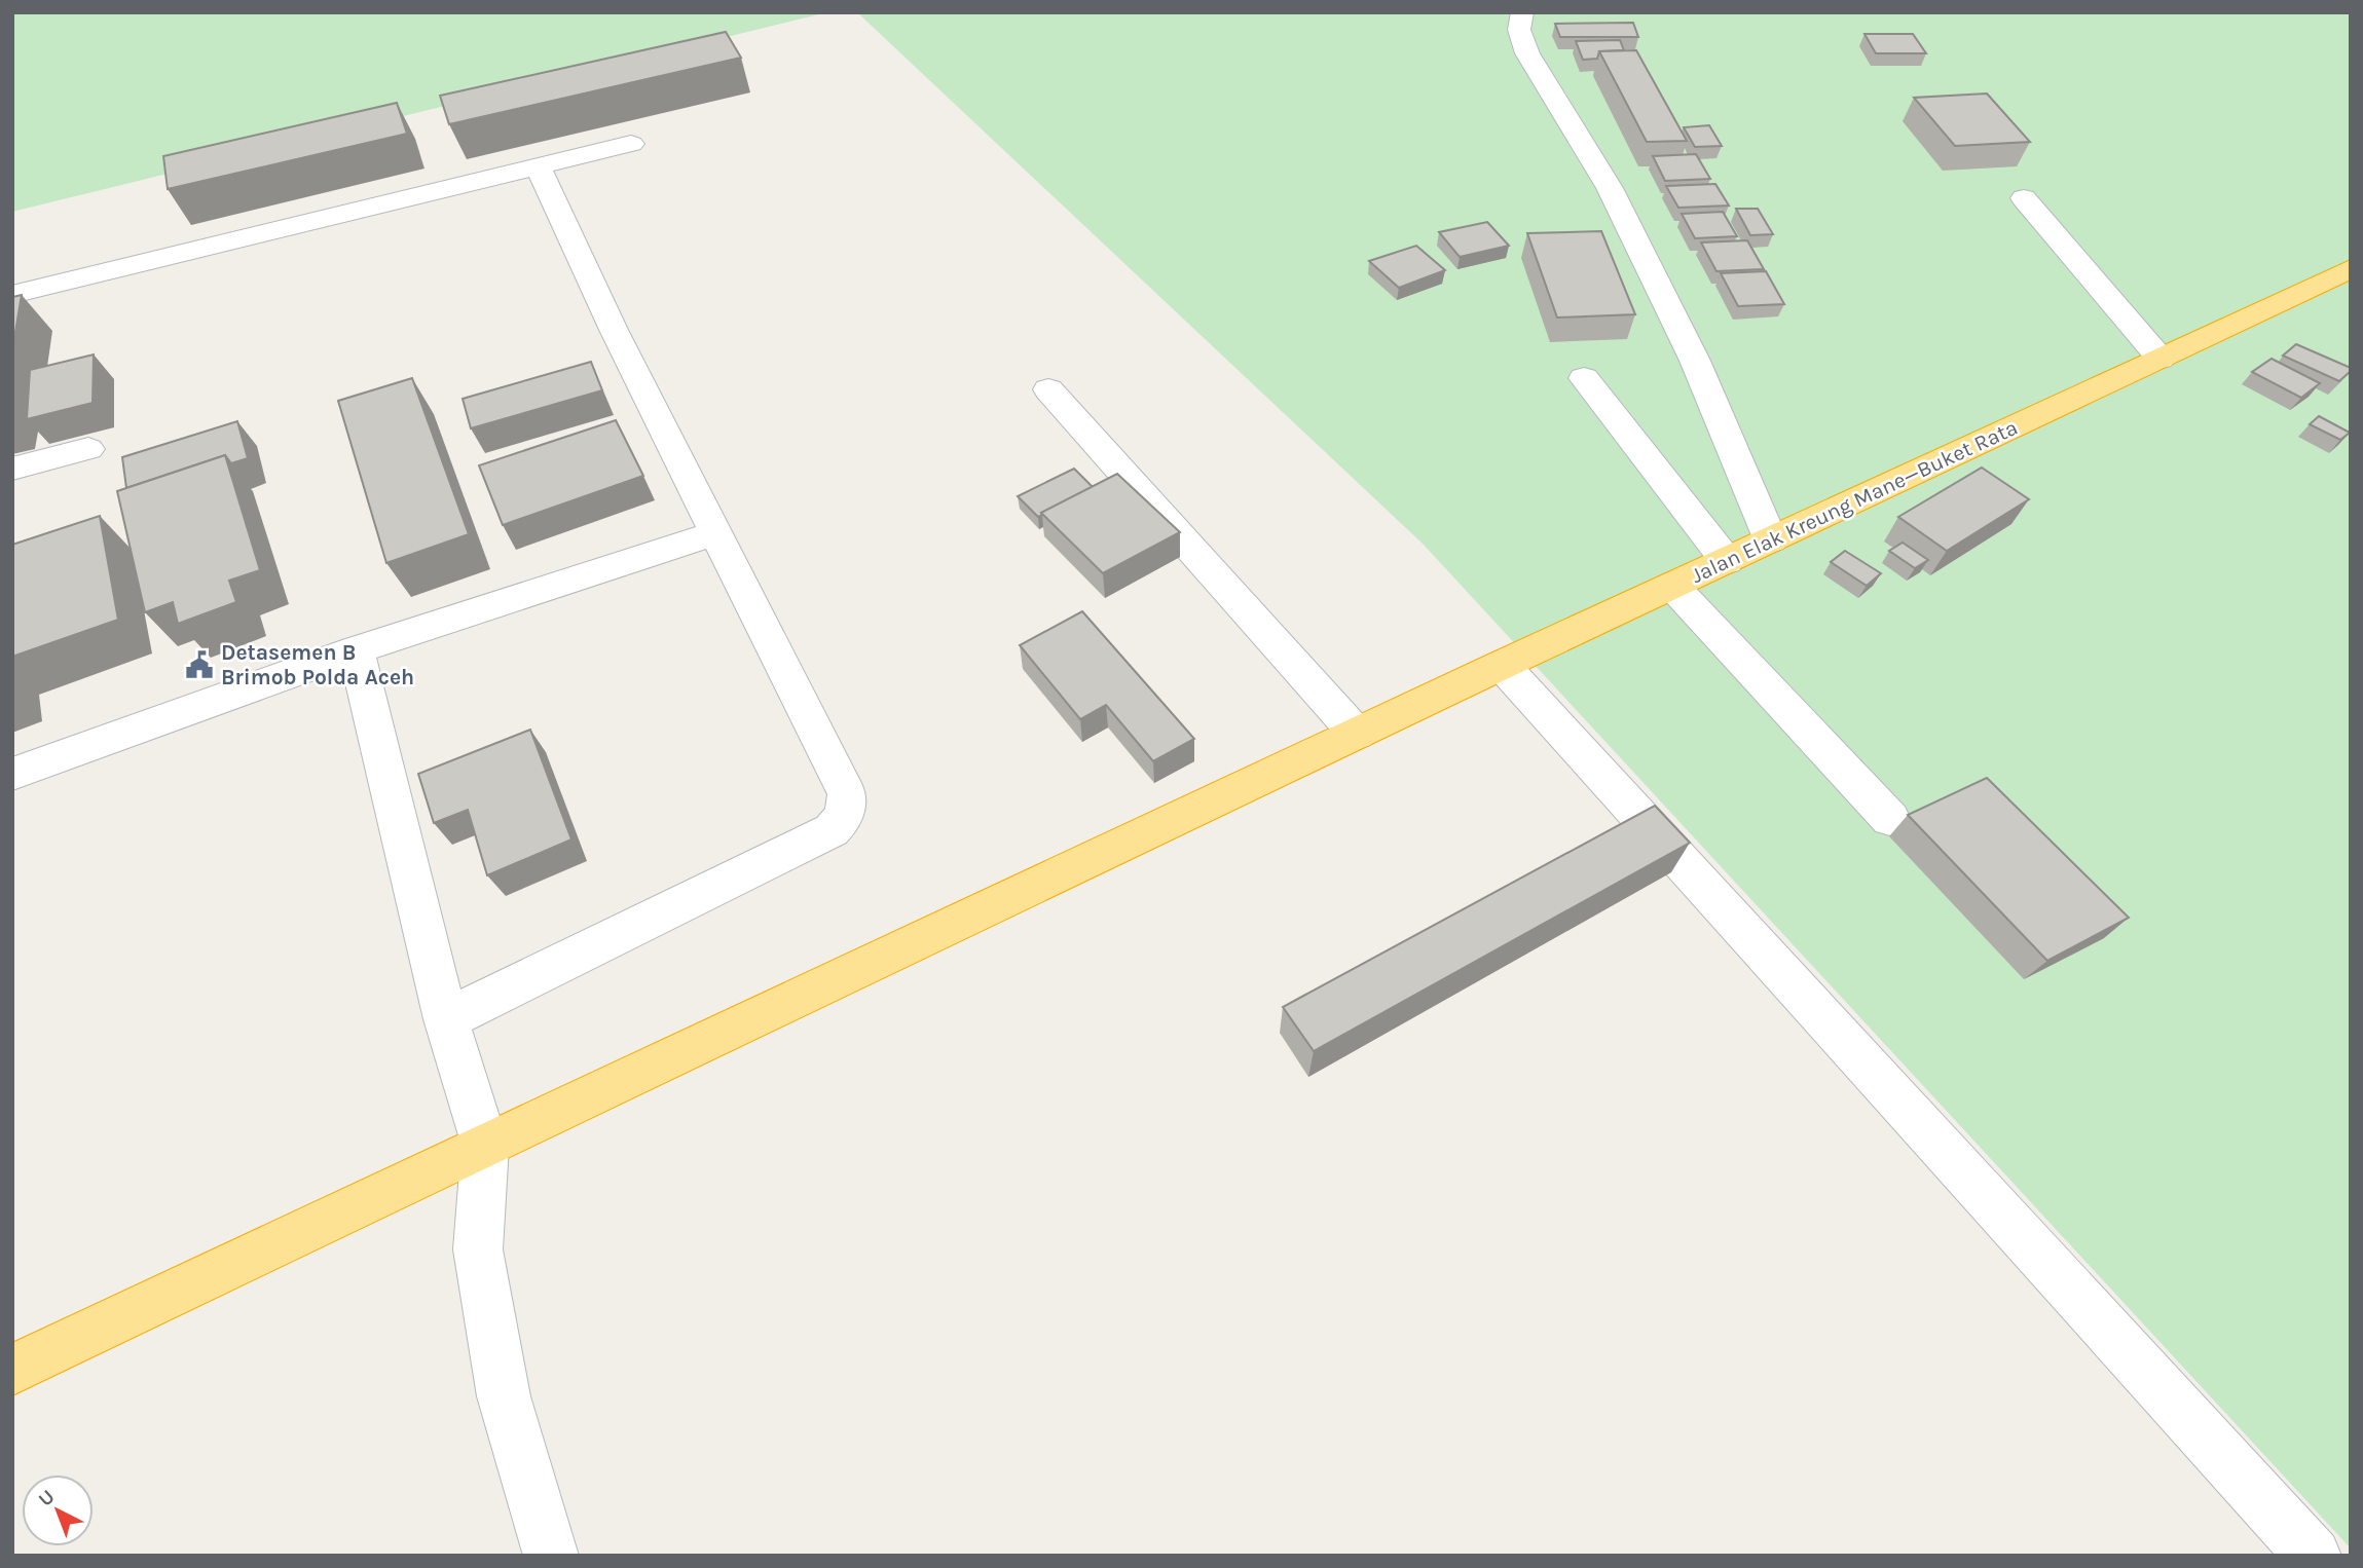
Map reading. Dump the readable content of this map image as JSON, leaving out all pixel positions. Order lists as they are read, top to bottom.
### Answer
{
  "streets": {
    "highway": ["Jalan Elak Kreung Mane—Buket Rata"]
  },
  "places": {
    "public building": ["Detasemen B Brimob Polda Aceh"]
  },
  "north": "top left"
}
